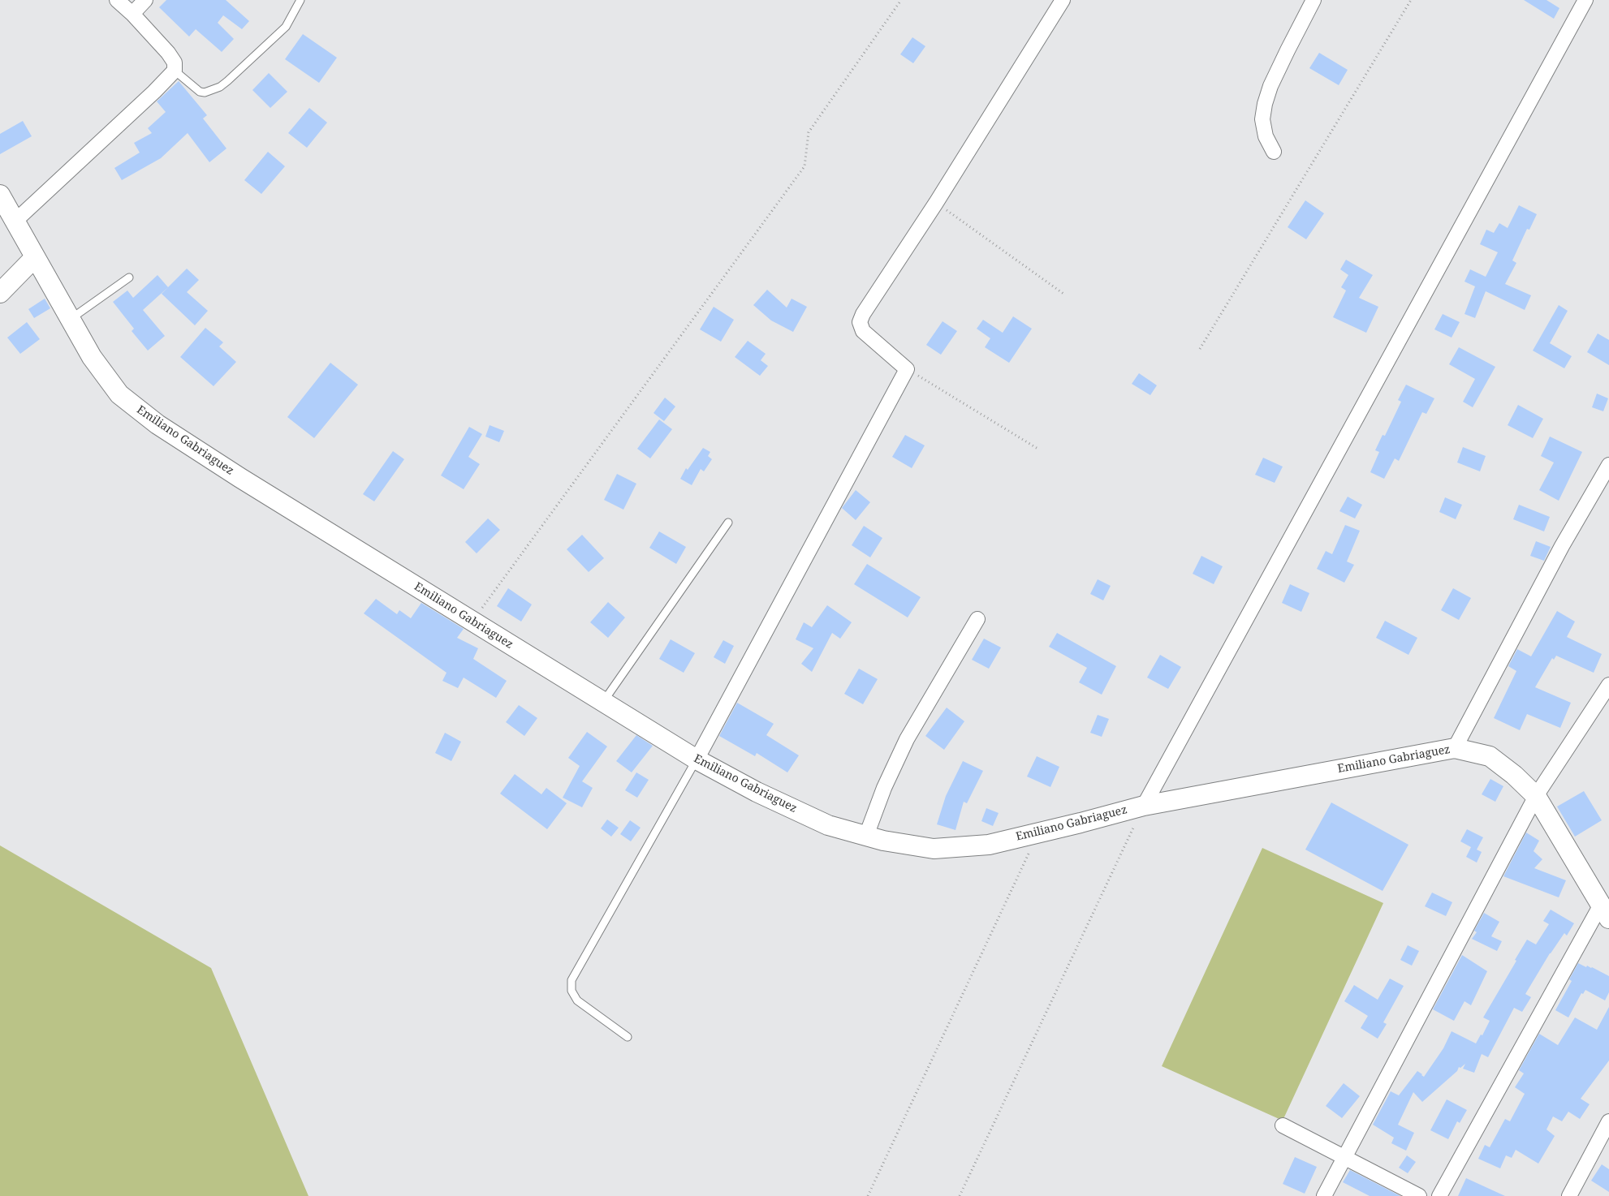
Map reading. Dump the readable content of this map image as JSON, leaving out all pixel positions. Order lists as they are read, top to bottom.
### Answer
{
  "streets": {
    "main road": ["Emiliano Gabriaguez"]
  }
}
